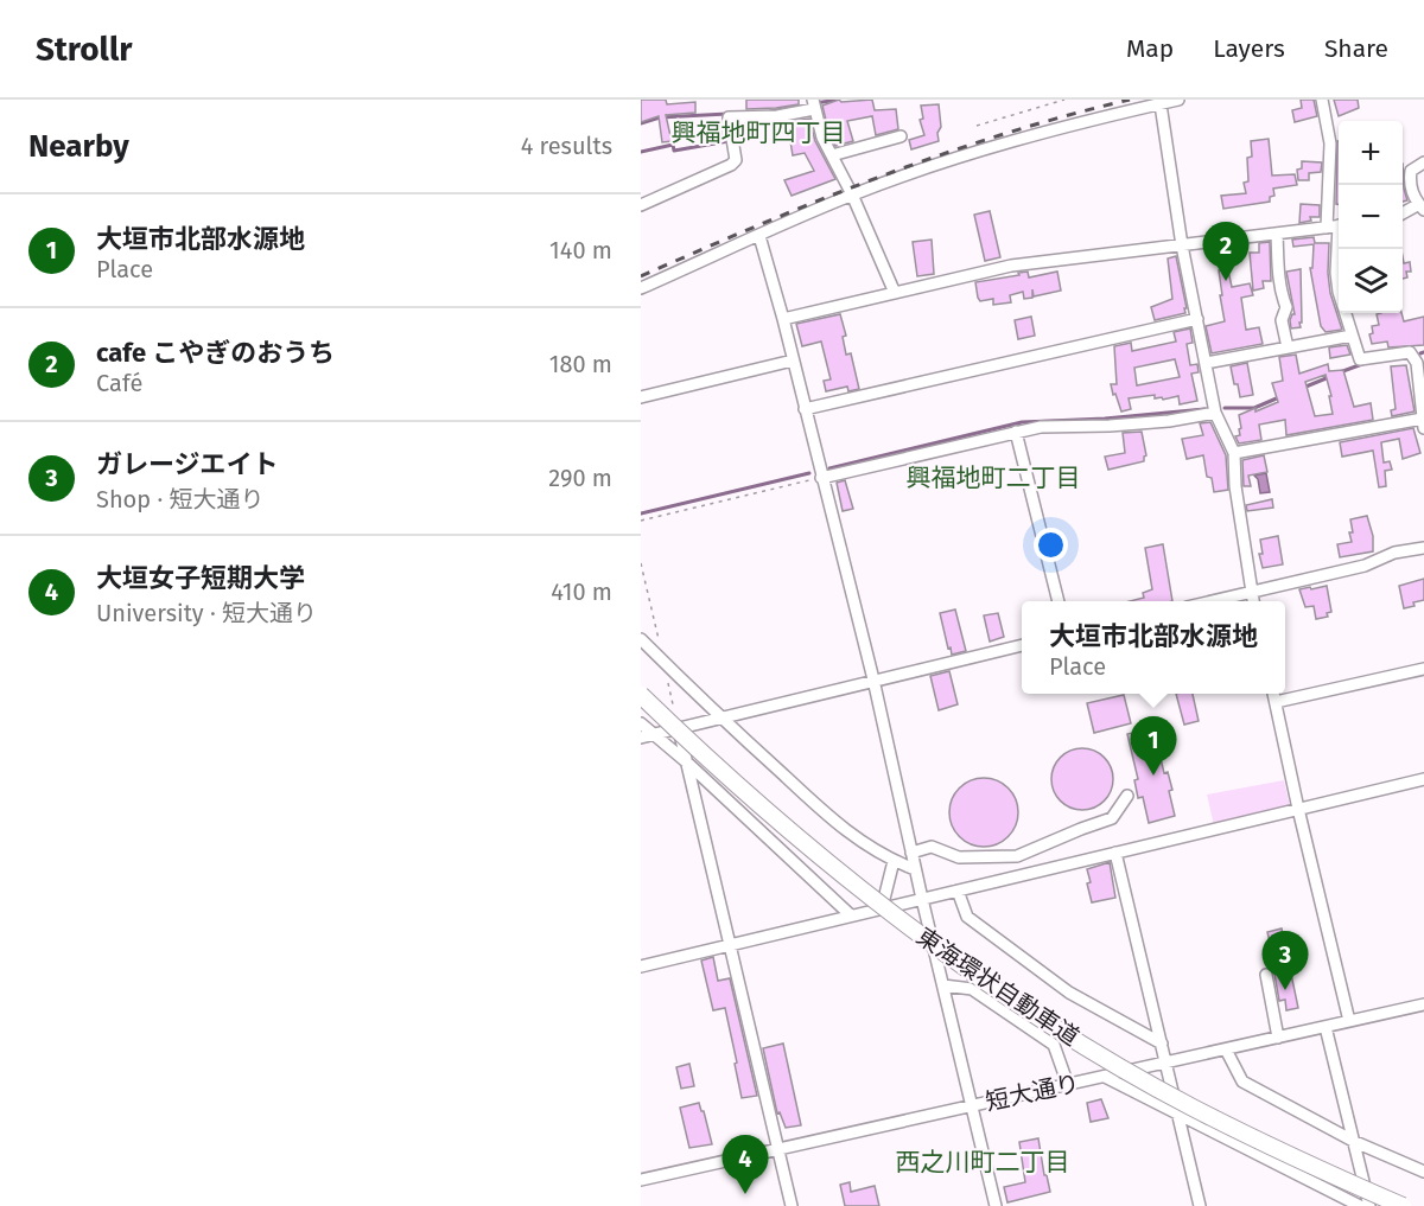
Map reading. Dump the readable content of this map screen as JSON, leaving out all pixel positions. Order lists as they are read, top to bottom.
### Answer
{
  "streets": {
    "highway": ["東海環状自動車道"],
    "street": ["短大通り"]
  },
  "districts": ["興福地町四丁目", "興福地町二丁目", "西之川町二丁目"],
  "page": {
    "header": "Strollr",
    "nav": ["Map", "Layers", "Share"],
    "heading": ["Nearby", "4 results"],
    "map_buttons": ["+", "−"],
    "list": [
      {
        "mark": "1",
        "name": "大垣市北部水源地",
        "note": "Place",
        "value": "140 m"
      },
      {
        "mark": "2",
        "name": "cafe こやぎのおうち",
        "note": "Café",
        "value": "180 m"
      },
      {
        "mark": "3",
        "name": "ガレージエイト",
        "note": "Shop · 短大通り",
        "value": "290 m"
      },
      {
        "mark": "4",
        "name": "大垣女子短期大学",
        "note": "University · 短大通り",
        "value": "410 m"
      }
    ],
    "pins": [
      "2",
      "1",
      "3",
      "4"
    ],
    "popup": ["大垣市北部水源地", "Place"]
  }
}
